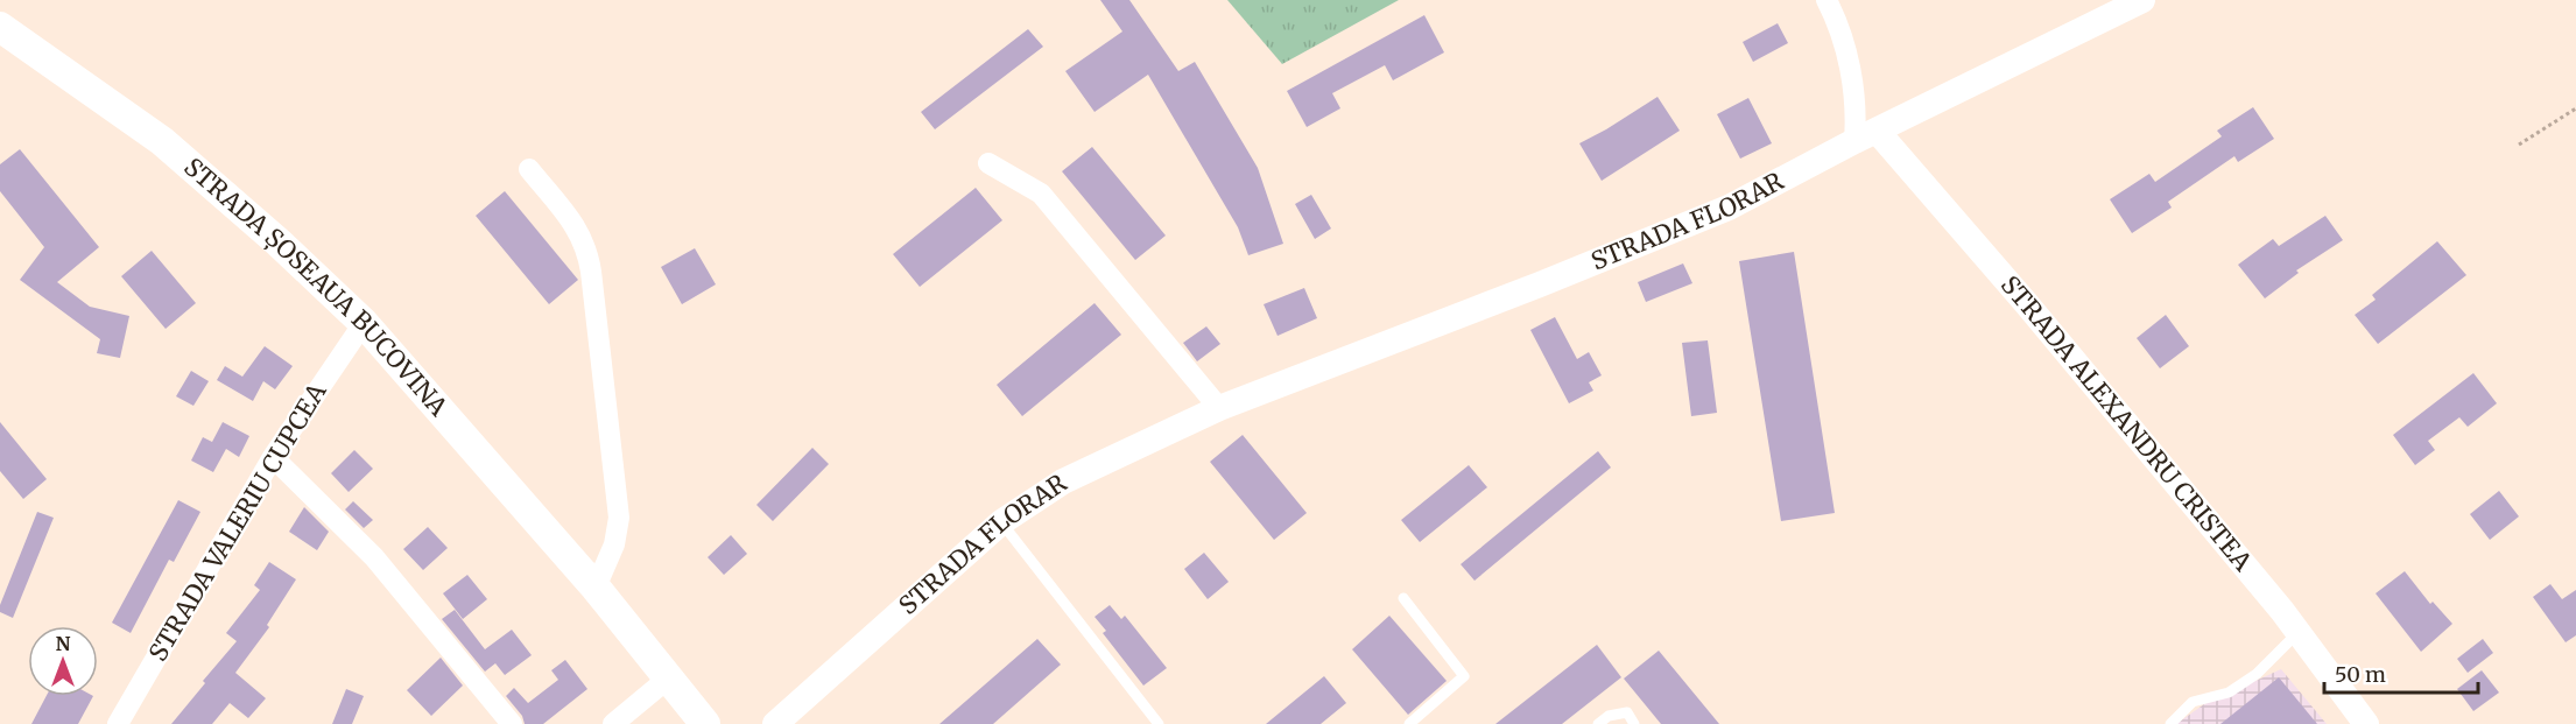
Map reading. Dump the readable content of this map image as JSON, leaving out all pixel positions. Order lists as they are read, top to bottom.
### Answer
{
  "streets": {
    "main road": ["STRADA ȘOSEAUA BUCOVINA"],
    "street": ["STRADA FLORAR", "STRADA ALEXANDRU CRISTEA", "STRADA VALERIU CUPCEA"]
  },
  "crossings": [
    ["STRADA FLORAR", "STRADA ALEXANDRU CRISTEA"],
    ["STRADA ȘOSEAUA BUCOVINA", "STRADA VALERIU CUPCEA"]
  ],
  "scale_bar": "50 m",
  "north": "top"
}
